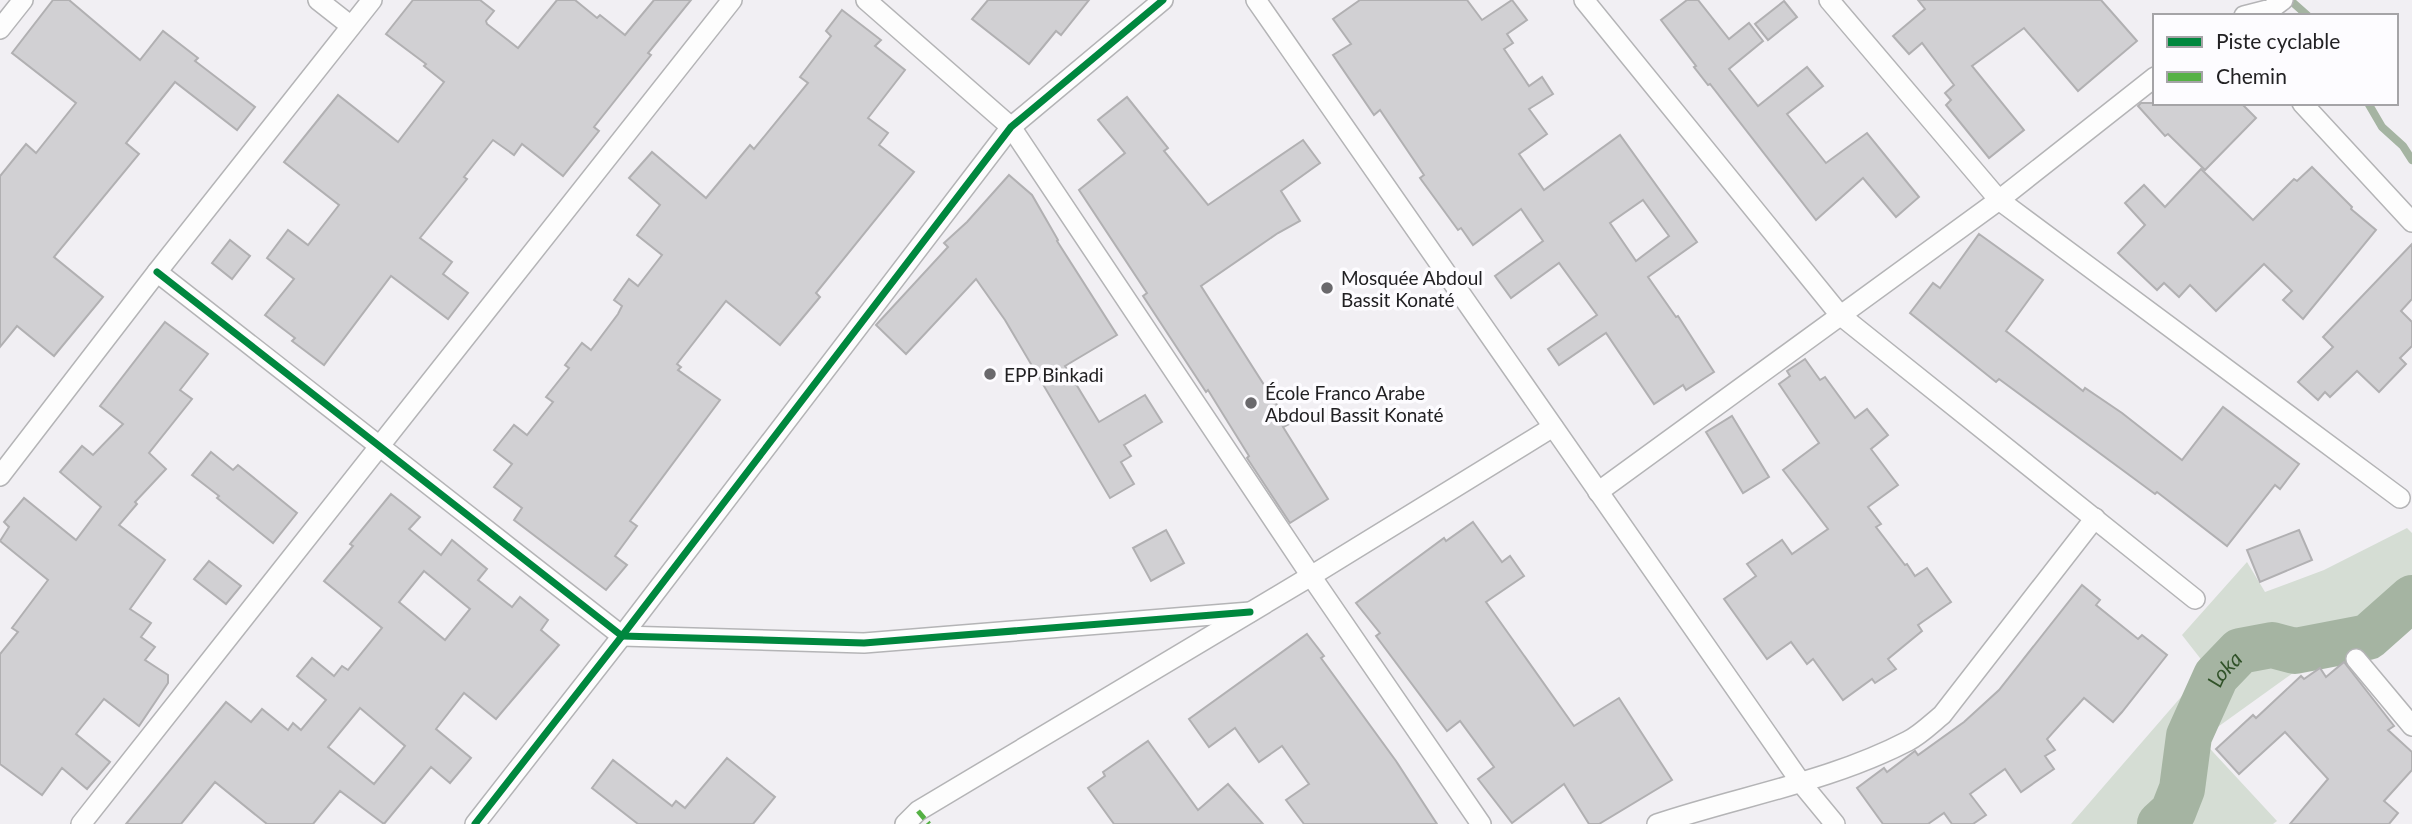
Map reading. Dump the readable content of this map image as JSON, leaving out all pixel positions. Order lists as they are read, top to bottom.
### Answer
{
  "water": ["Loka"],
  "places": ["Mosquée Abdoul Bassit Konaté", "EPP Binkadi", "École Franco Arabe Abdoul Bassit Konaté"],
  "legend": ["Piste cyclable", "Chemin"]
}
